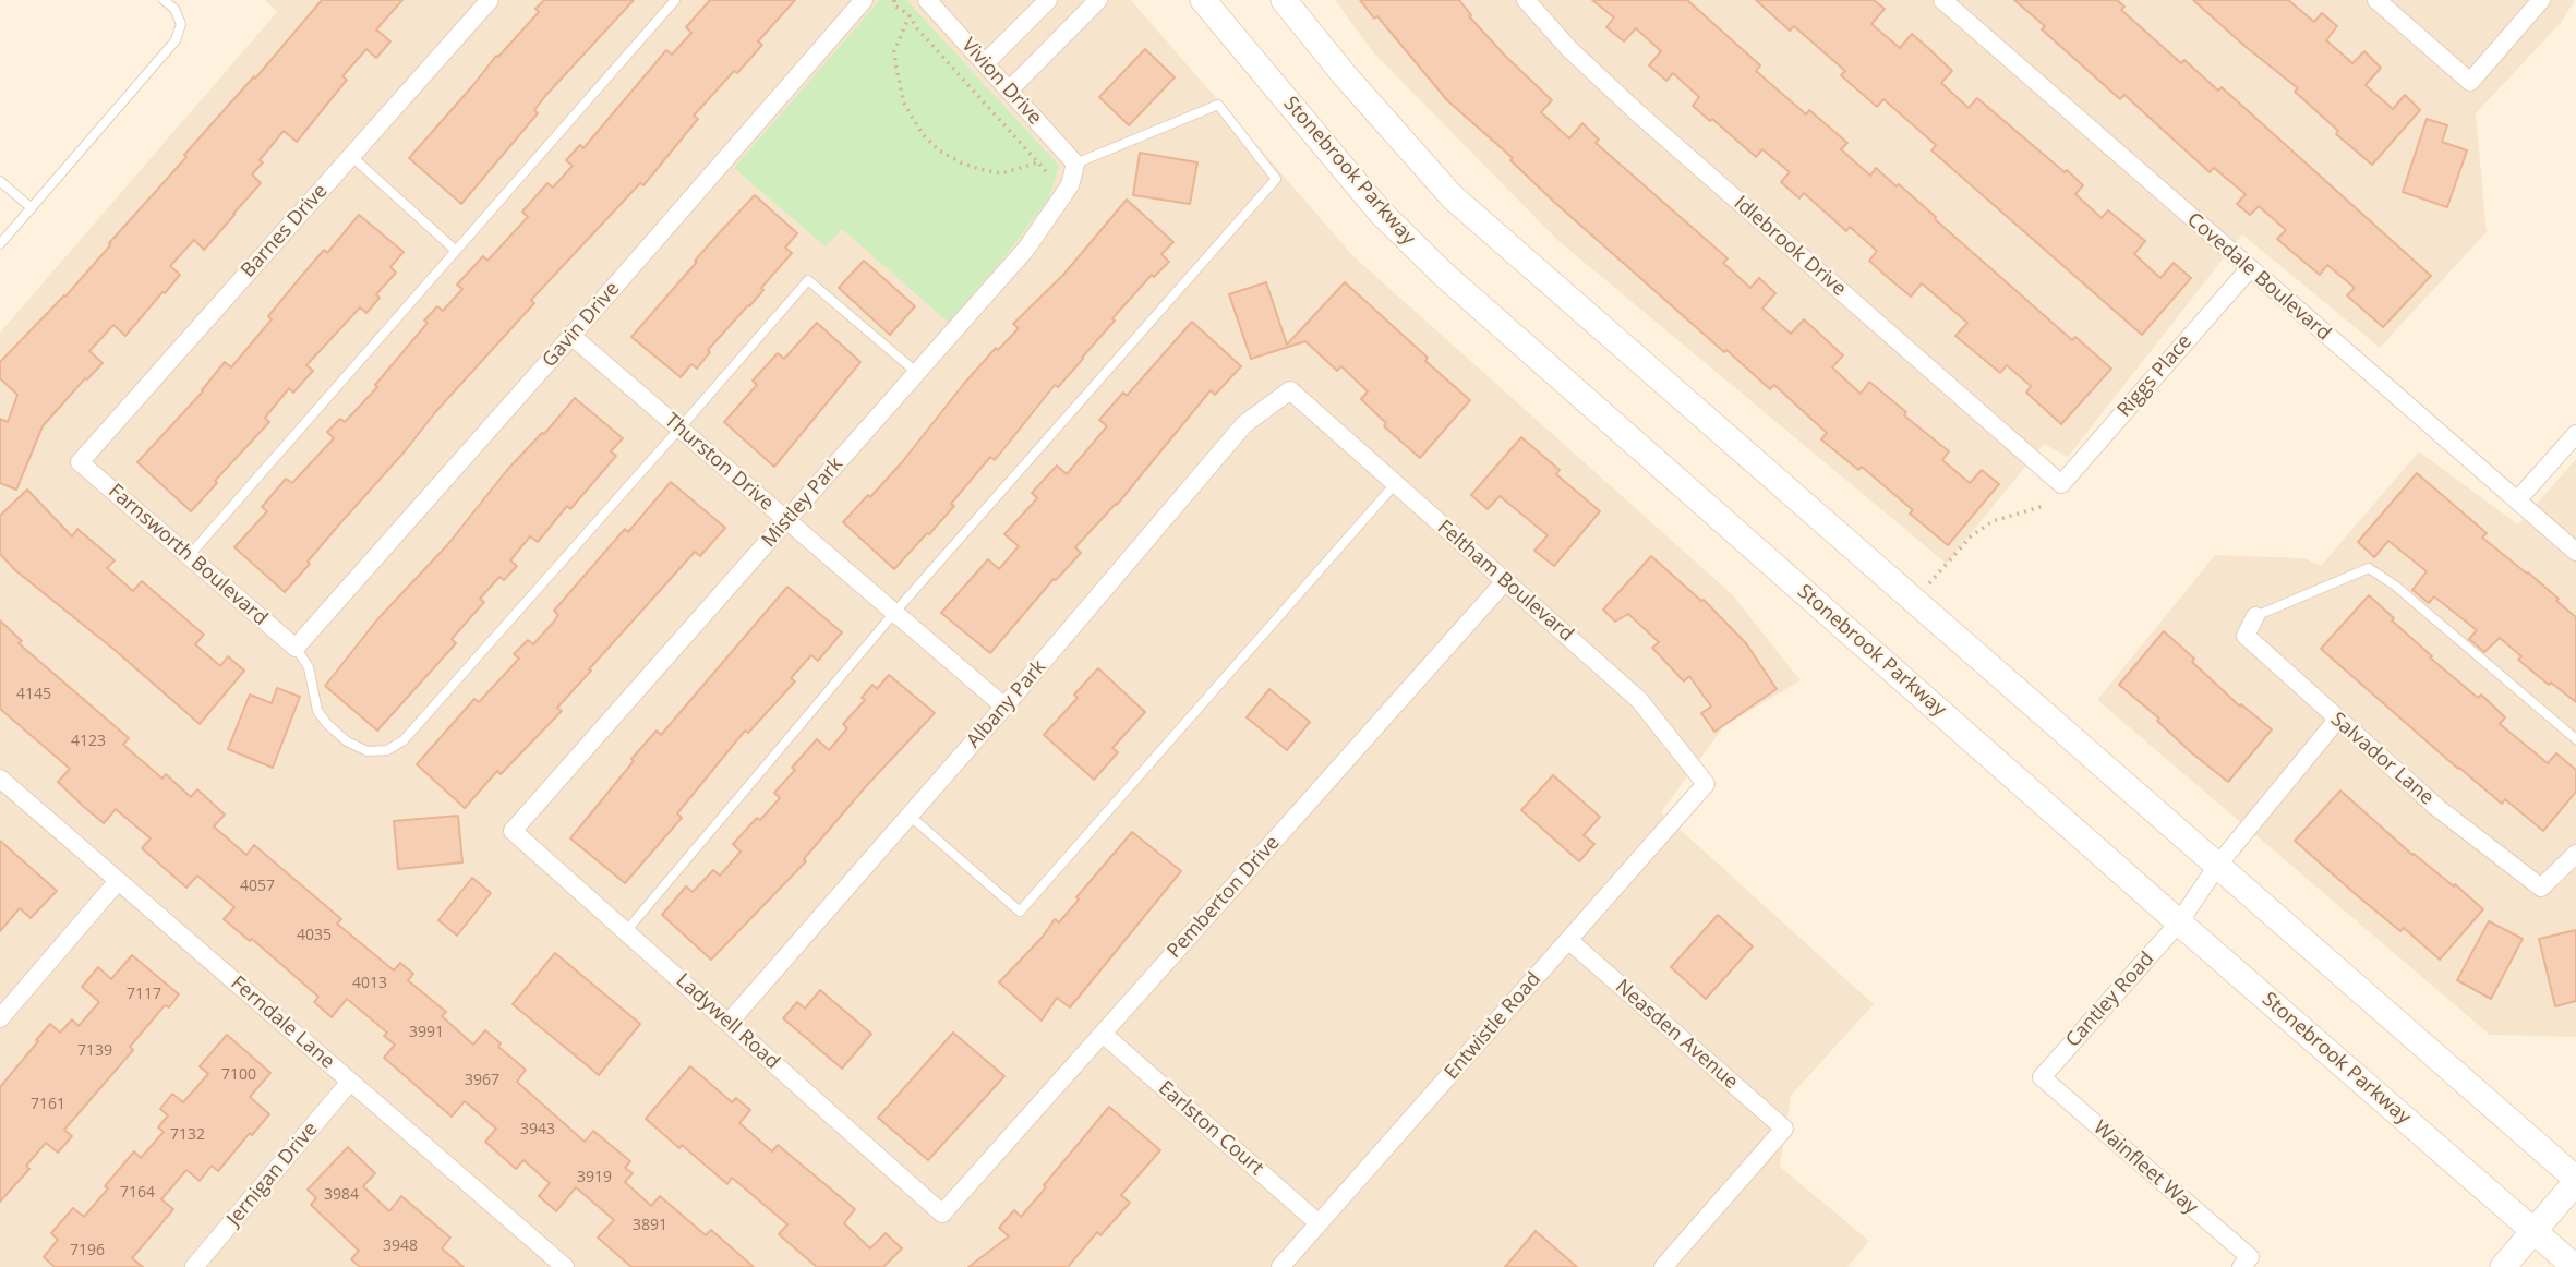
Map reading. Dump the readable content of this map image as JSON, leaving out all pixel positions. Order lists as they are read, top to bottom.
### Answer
{
  "streets": {
    "main road": ["Stonebrook Parkway"],
    "street": [
      "Vivion Drive",
      "Barnes Drive",
      "Idlebrook Drive",
      "Covedale Boulevard",
      "Gavin Drive",
      "Riggs Place",
      "Thurston Drive",
      "Mistley Park",
      "Farnsworth Boulevard",
      "Feltham Boulevard",
      "Albany Park",
      "Salvador Lane",
      "Pemberton Drive",
      "Cantley Road",
      "Ladywell Road",
      "Ferndale Lane",
      "Entwistle Road",
      "Neasden Avenue",
      "Earlston Court",
      "Wainfleet Way",
      "Jernigan Drive"
    ]
  },
  "crossings": [
    ["Vivion Drive", "Mistley Park"],
    ["Stonebrook Parkway", "Cantley Road"],
    ["Barnes Drive", "Farnsworth Boulevard"],
    ["Idlebrook Drive", "Riggs Place"],
    ["Covedale Boulevard", "Riggs Place"],
    ["Gavin Drive", "Thurston Drive"],
    ["Gavin Drive", "Farnsworth Boulevard"],
    ["Thurston Drive", "Mistley Park"],
    ["Thurston Drive", "Albany Park"],
    ["Mistley Park", "Ladywell Road"],
    ["Feltham Boulevard", "Albany Park"],
    ["Feltham Boulevard", "Pemberton Drive"],
    ["Feltham Boulevard", "Entwistle Road"],
    ["Albany Park", "Ladywell Road"],
    ["Salvador Lane", "Cantley Road"],
    ["Pemberton Drive", "Ladywell Road"],
    ["Pemberton Drive", "Earlston Court"],
    ["Cantley Road", "Wainfleet Way"],
    ["Ferndale Lane", "Jernigan Drive"],
    ["Entwistle Road", "Neasden Avenue"],
    ["Entwistle Road", "Earlston Court"]
  ],
  "house_numbers": [
    "4145",
    "4123",
    "4057",
    "4035",
    "4013",
    "7117",
    "3991",
    "7139",
    "7100",
    "3967",
    "7161",
    "3943",
    "7132",
    "3919",
    "7164",
    "3984",
    "3891",
    "3948",
    "7196"
  ]
}
